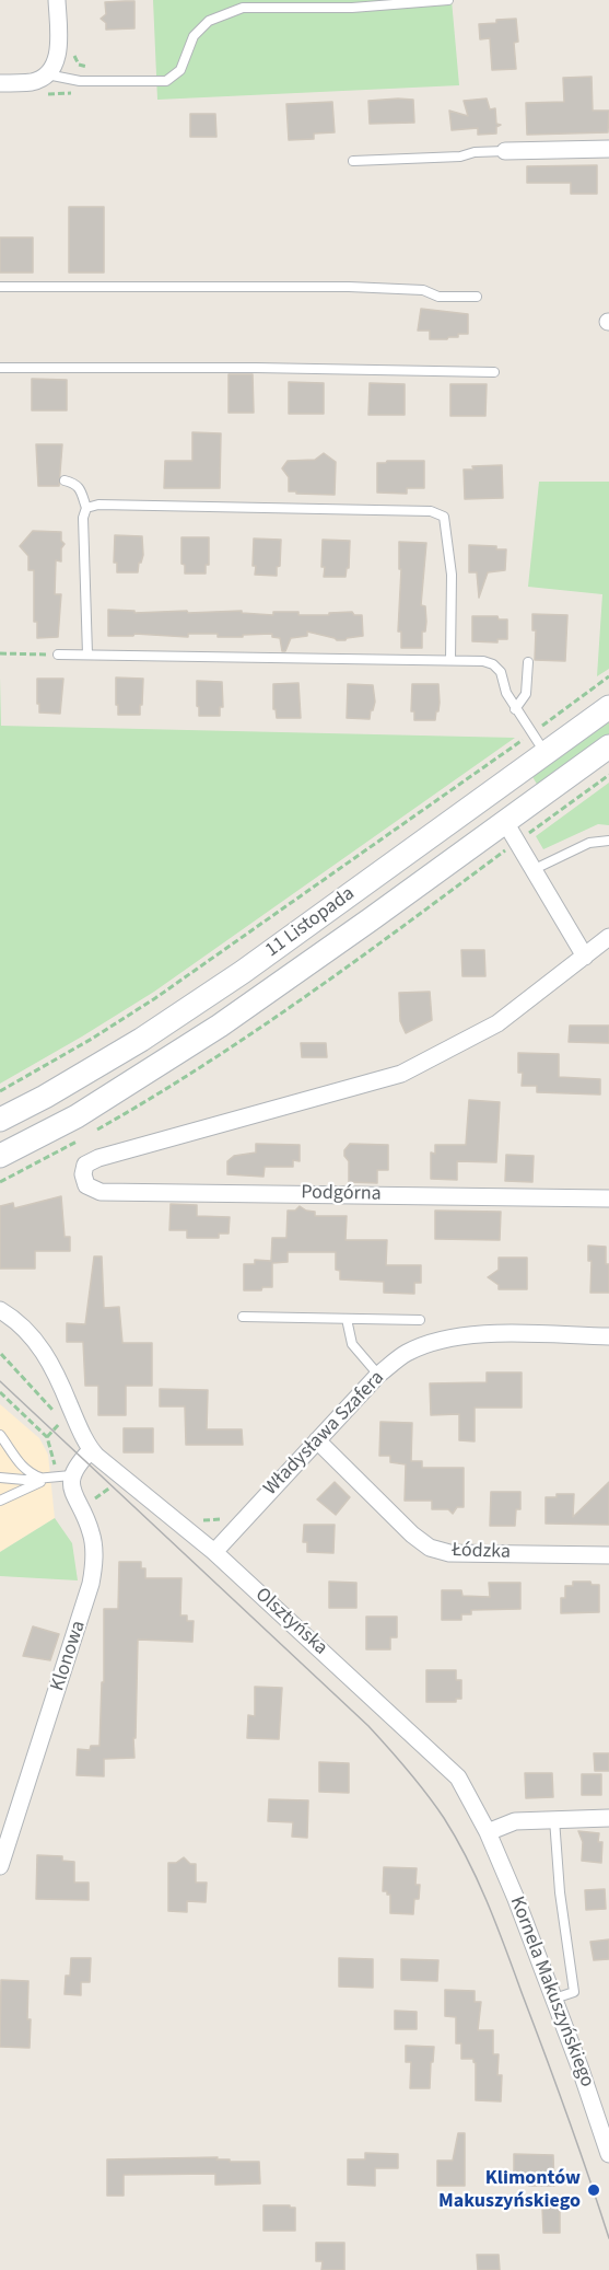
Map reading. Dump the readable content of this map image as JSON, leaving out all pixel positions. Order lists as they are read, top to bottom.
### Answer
{
  "streets": {
    "main road": ["11 Listopada"],
    "street": [
      "Podgórna",
      "Władysława Szafera",
      "Łódzka",
      "Olsztyńska",
      "Klonowa",
      "Kornela Makuszyńskiego"
    ]
  },
  "crossings": [
    ["Władysława Szafera", "Łódzka"],
    ["Władysława Szafera", "Olsztyńska"],
    ["Olsztyńska", "Kornela Makuszyńskiego"]
  ],
  "places": ["Klimontów Makuszyńskiego"]
}
